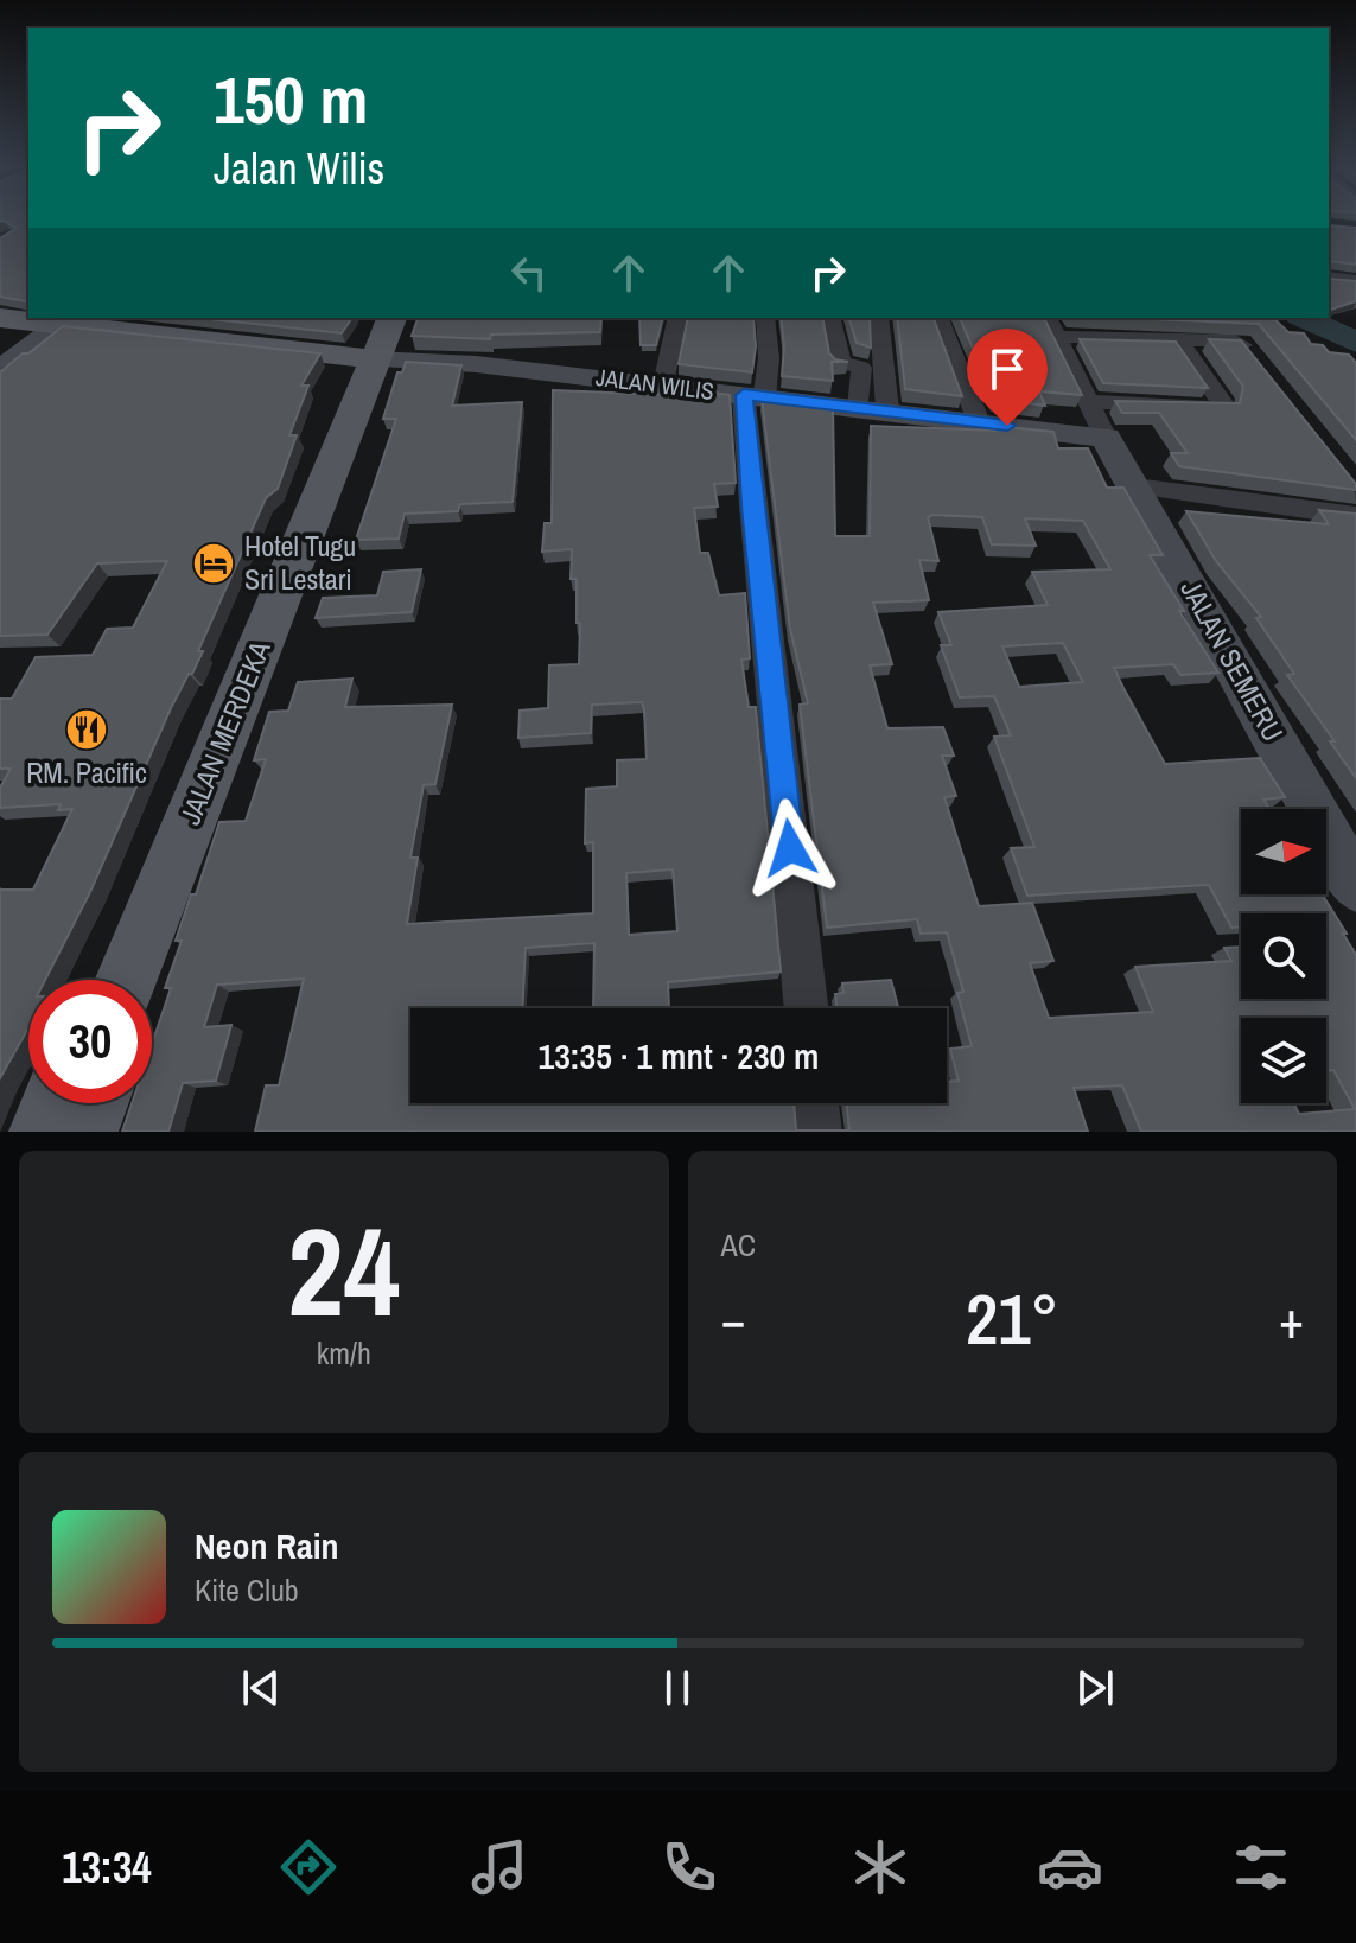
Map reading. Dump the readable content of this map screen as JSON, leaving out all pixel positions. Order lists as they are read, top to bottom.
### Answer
{
  "streets": {
    "main road": ["JALAN WILIS", "JALAN SEMERU", "JALAN MERDEKA"]
  },
  "crossings": [
    ["JALAN WILIS", "JALAN SEMERU"],
    ["JALAN WILIS", "JALAN MERDEKA"]
  ],
  "places": {
    "hotel": ["Hotel Tugu Sri Lestari"],
    "restaurant": ["RM. Pacific"]
  },
  "north": "right",
  "page": {
    "turn": ["150 m", "Jalan Wilis"],
    "limit": "30",
    "trip": "13:35 · 1 mnt · 230 m",
    "tile": [
      ["24", "km/h"],
      "AC"
    ],
    "heat": ["−", "21°", "+"],
    "song": ["Neon Rain", "Kite Club"],
    "tabs": "13:34"
  }
}
